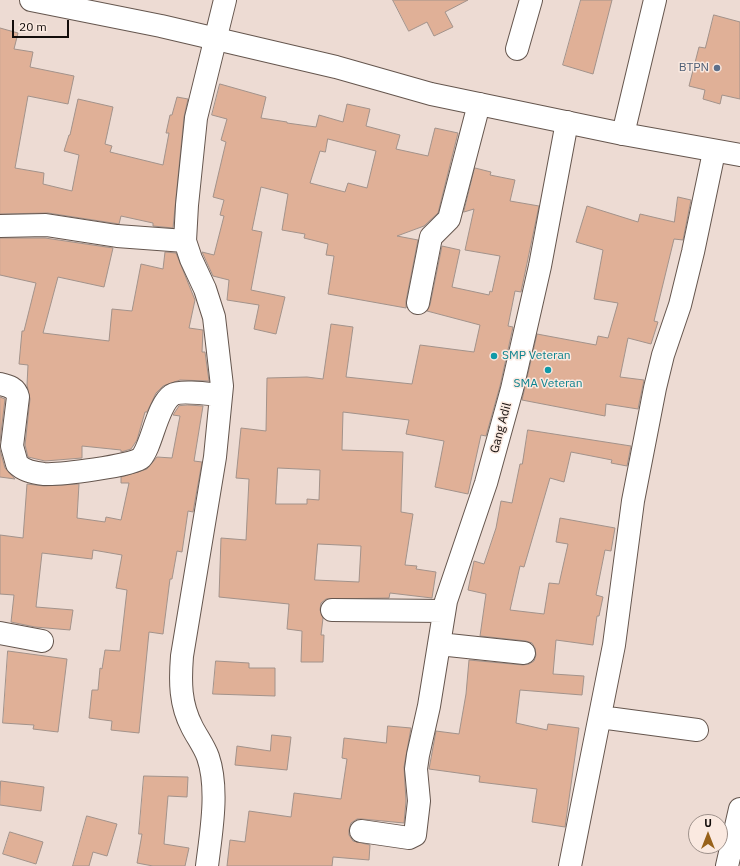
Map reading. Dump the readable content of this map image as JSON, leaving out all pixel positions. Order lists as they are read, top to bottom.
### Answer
{
  "streets": {
    "street": ["Gang Adil"]
  },
  "places": ["BTPN", "SMP Veteran", "SMA Veteran"],
  "scale_bar": "20 m",
  "north": "top"
}
